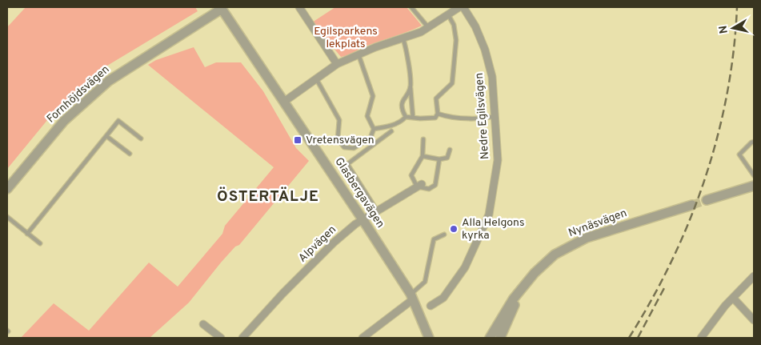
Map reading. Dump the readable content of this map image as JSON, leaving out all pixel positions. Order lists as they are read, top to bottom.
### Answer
{
  "streets": {
    "street": [
      "Fornhöjdsvägen",
      "Nedre Egilsvägen",
      "Glasbergavägen",
      "Nynäsvägen",
      "Alpvägen"
    ]
  },
  "crossings": [
    ["Fornhöjdsvägen", "Glasbergavägen"],
    ["Glasbergavägen", "Alpvägen"]
  ],
  "districts": ["ÖSTERTÄLJE"],
  "parks": ["Egilsparkens lekplats"],
  "places": {
    "transit": ["Vretensvägen"],
    "other": ["Alla Helgons kyrka"]
  },
  "north": "left"
}
